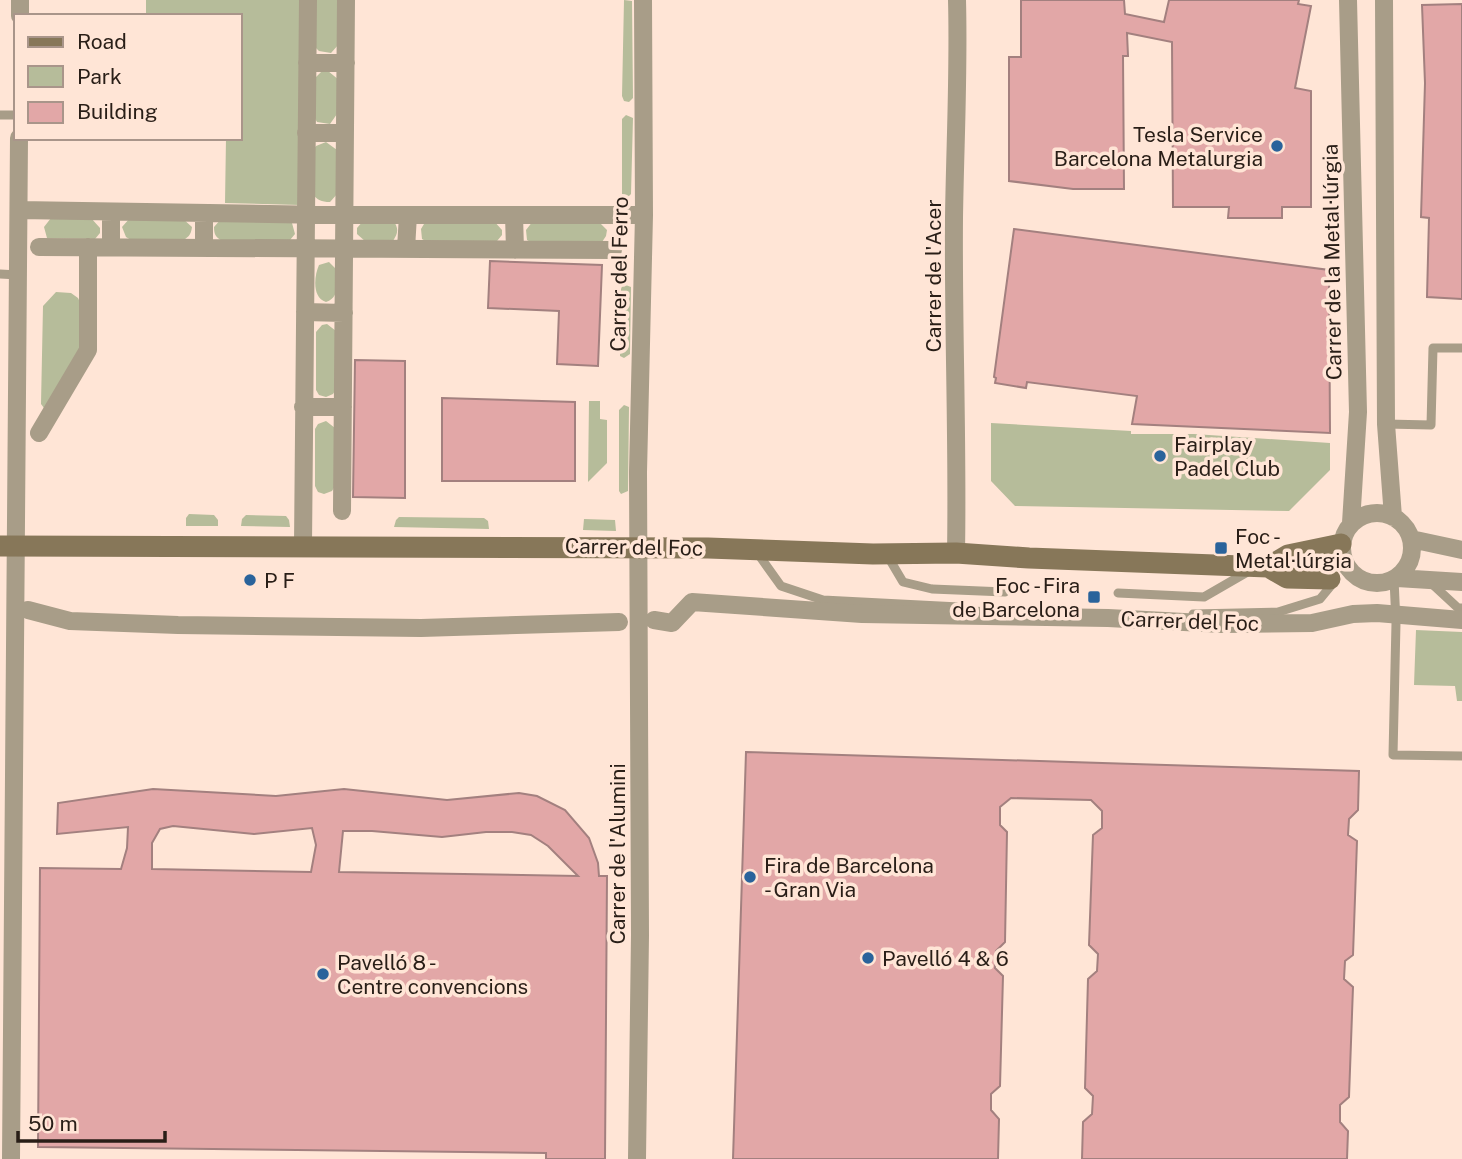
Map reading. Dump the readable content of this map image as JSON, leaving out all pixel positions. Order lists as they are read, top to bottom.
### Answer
{
  "streets": {
    "street": [
      "Carrer de la Metal·lúrgia",
      "Carrer del Ferro",
      "Carrer de l'Acer",
      "Carrer del Foc",
      "Carrer de l'Alumini"
    ]
  },
  "crossings": [
    ["Carrer de la Metal·lúrgia", "Carrer del Foc"],
    ["Carrer del Ferro", "Carrer del Foc"],
    ["Carrer del Ferro", "Carrer de l'Alumini"],
    ["Carrer de l'Acer", "Carrer del Foc"],
    ["Carrer del Foc", "Carrer de l'Alumini"]
  ],
  "places": {
    "other": [
      "Tesla Service Barcelona Metalurgia",
      "Fairplay Padel Club",
      "P F",
      "Fira de Barcelona - Gran Via",
      "Pavelló 4 & 6",
      "Pavelló 8 - Centre convencions"
    ],
    "transit": ["Foc - Metal·lúrgia", "Foc - Fira de Barcelona"]
  },
  "legend": ["Road", "Park", "Building"],
  "scale_bar": "50 m"
}
